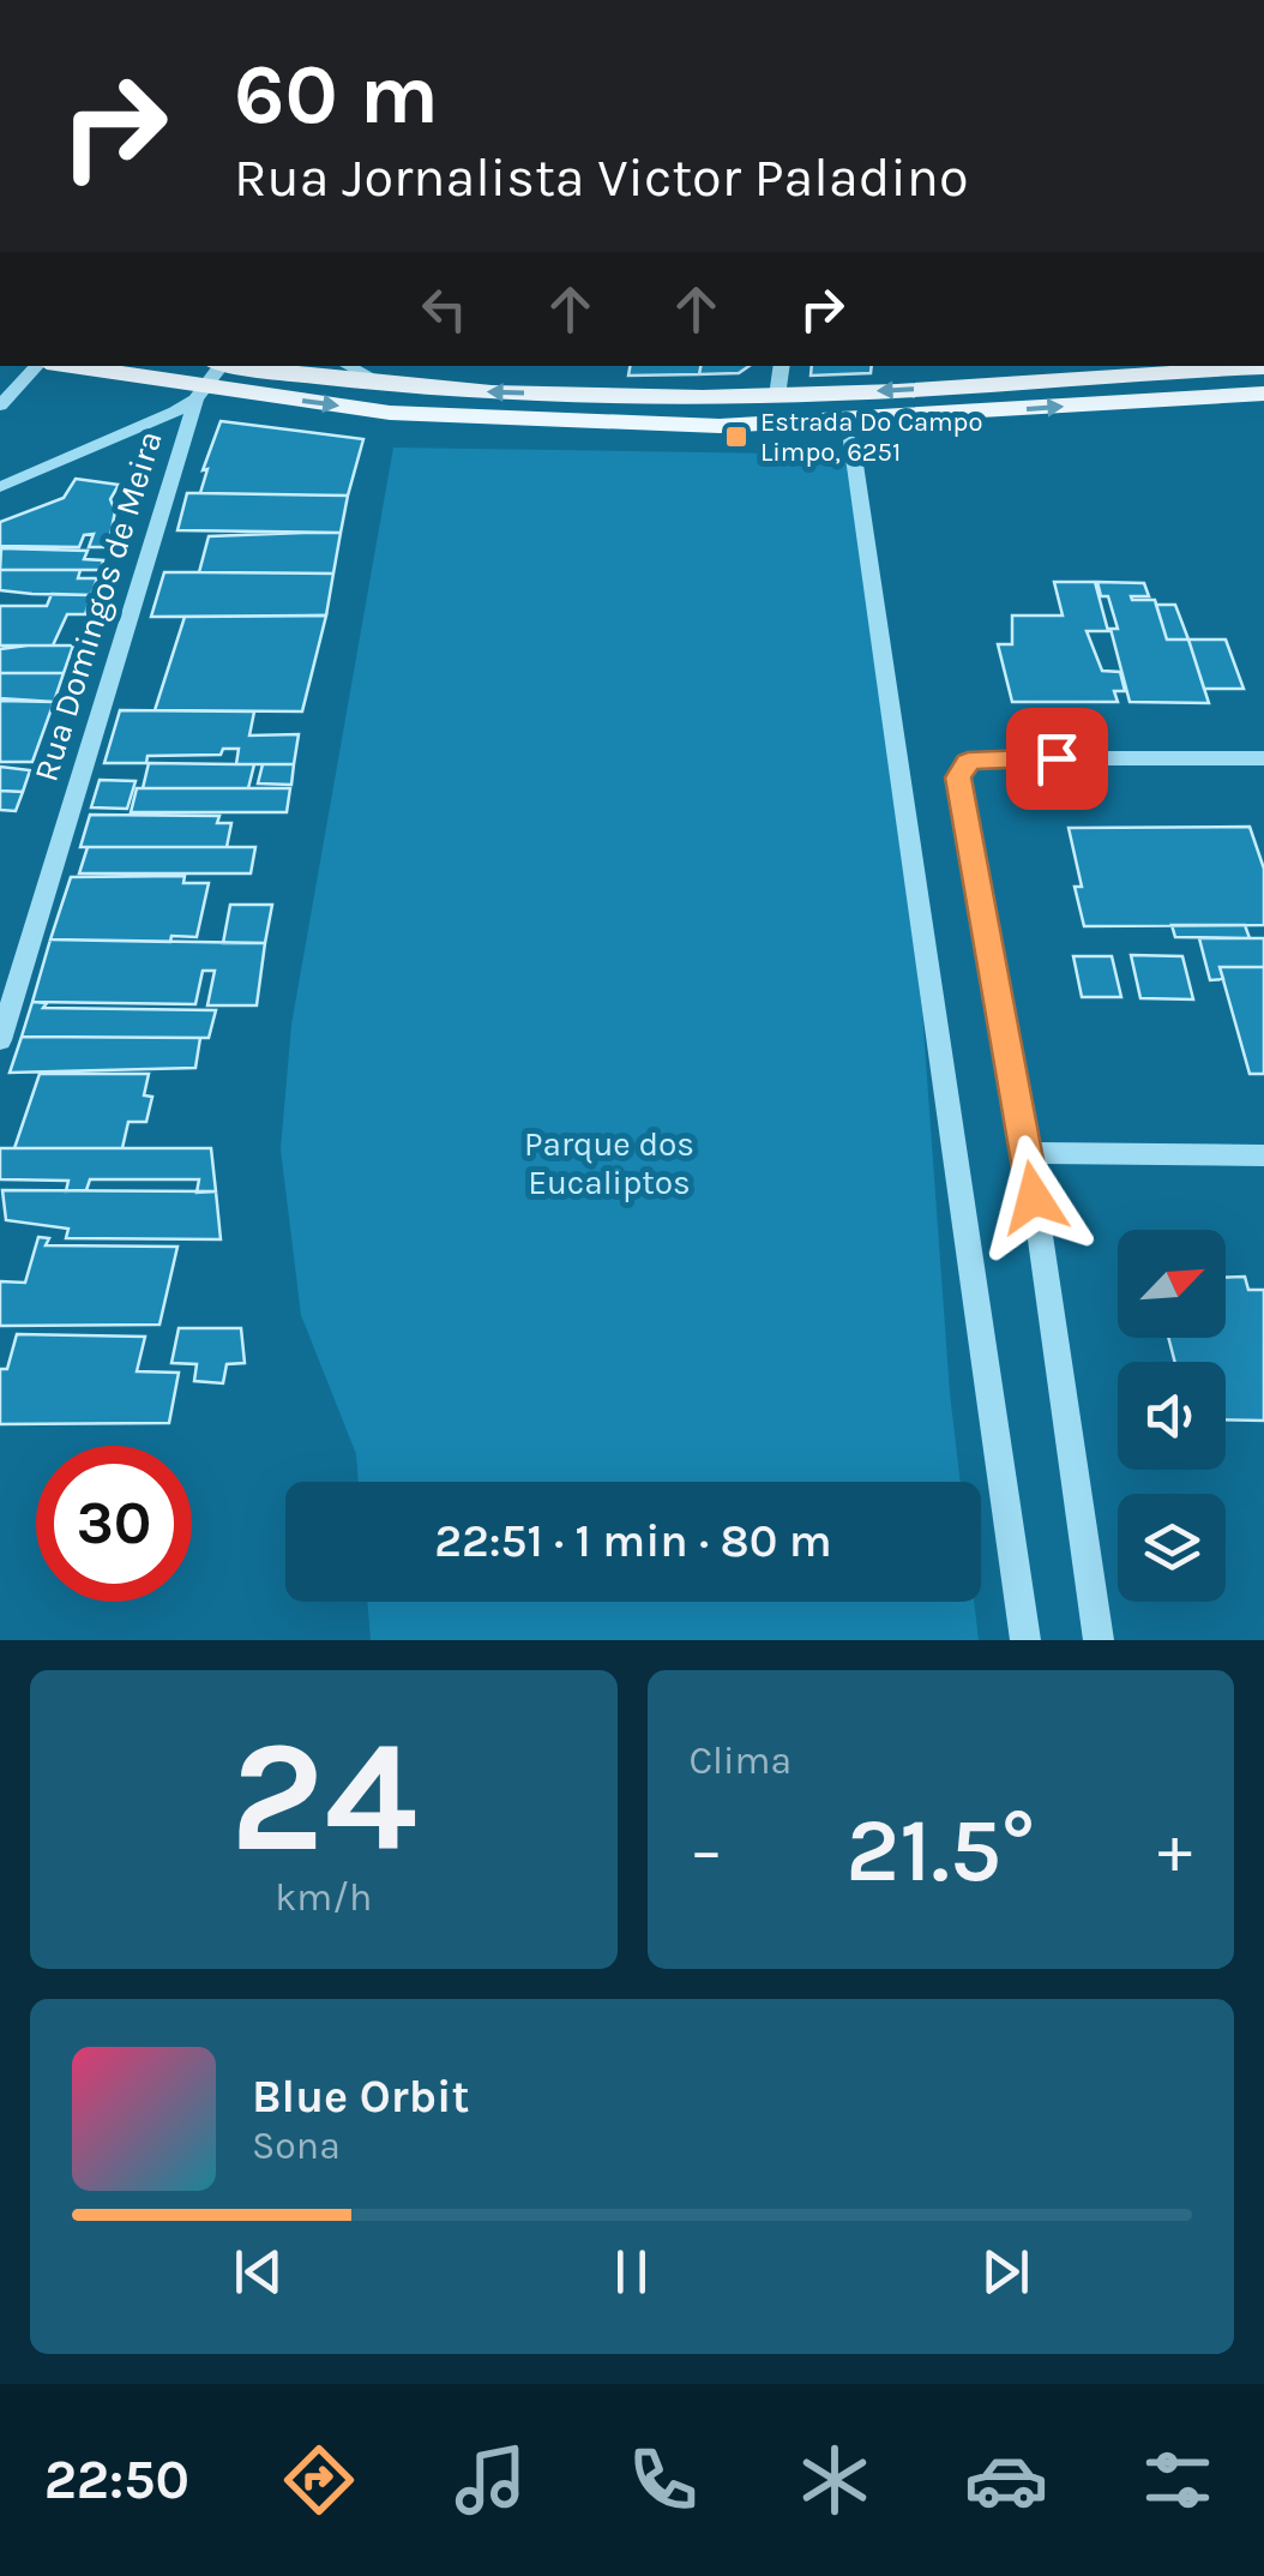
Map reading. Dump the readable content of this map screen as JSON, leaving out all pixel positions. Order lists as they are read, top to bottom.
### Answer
{
  "streets": {
    "street": ["Rua Domingos de Meira"]
  },
  "parks": ["Parque dos Eucaliptos"],
  "places": {
    "transit": ["Estrada Do Campo Limpo, 6251"]
  },
  "north": "top right",
  "page": {
    "turn": ["60 m", "Rua Jornalista Victor Paladino"],
    "limit": "30",
    "trip": "22:51 · 1 min · 80 m",
    "tile": [
      ["24", "km/h"],
      "Clima"
    ],
    "heat": ["−", "21.5°", "+"],
    "song": ["Blue Orbit", "Sona"],
    "tabs": "22:50"
  }
}
